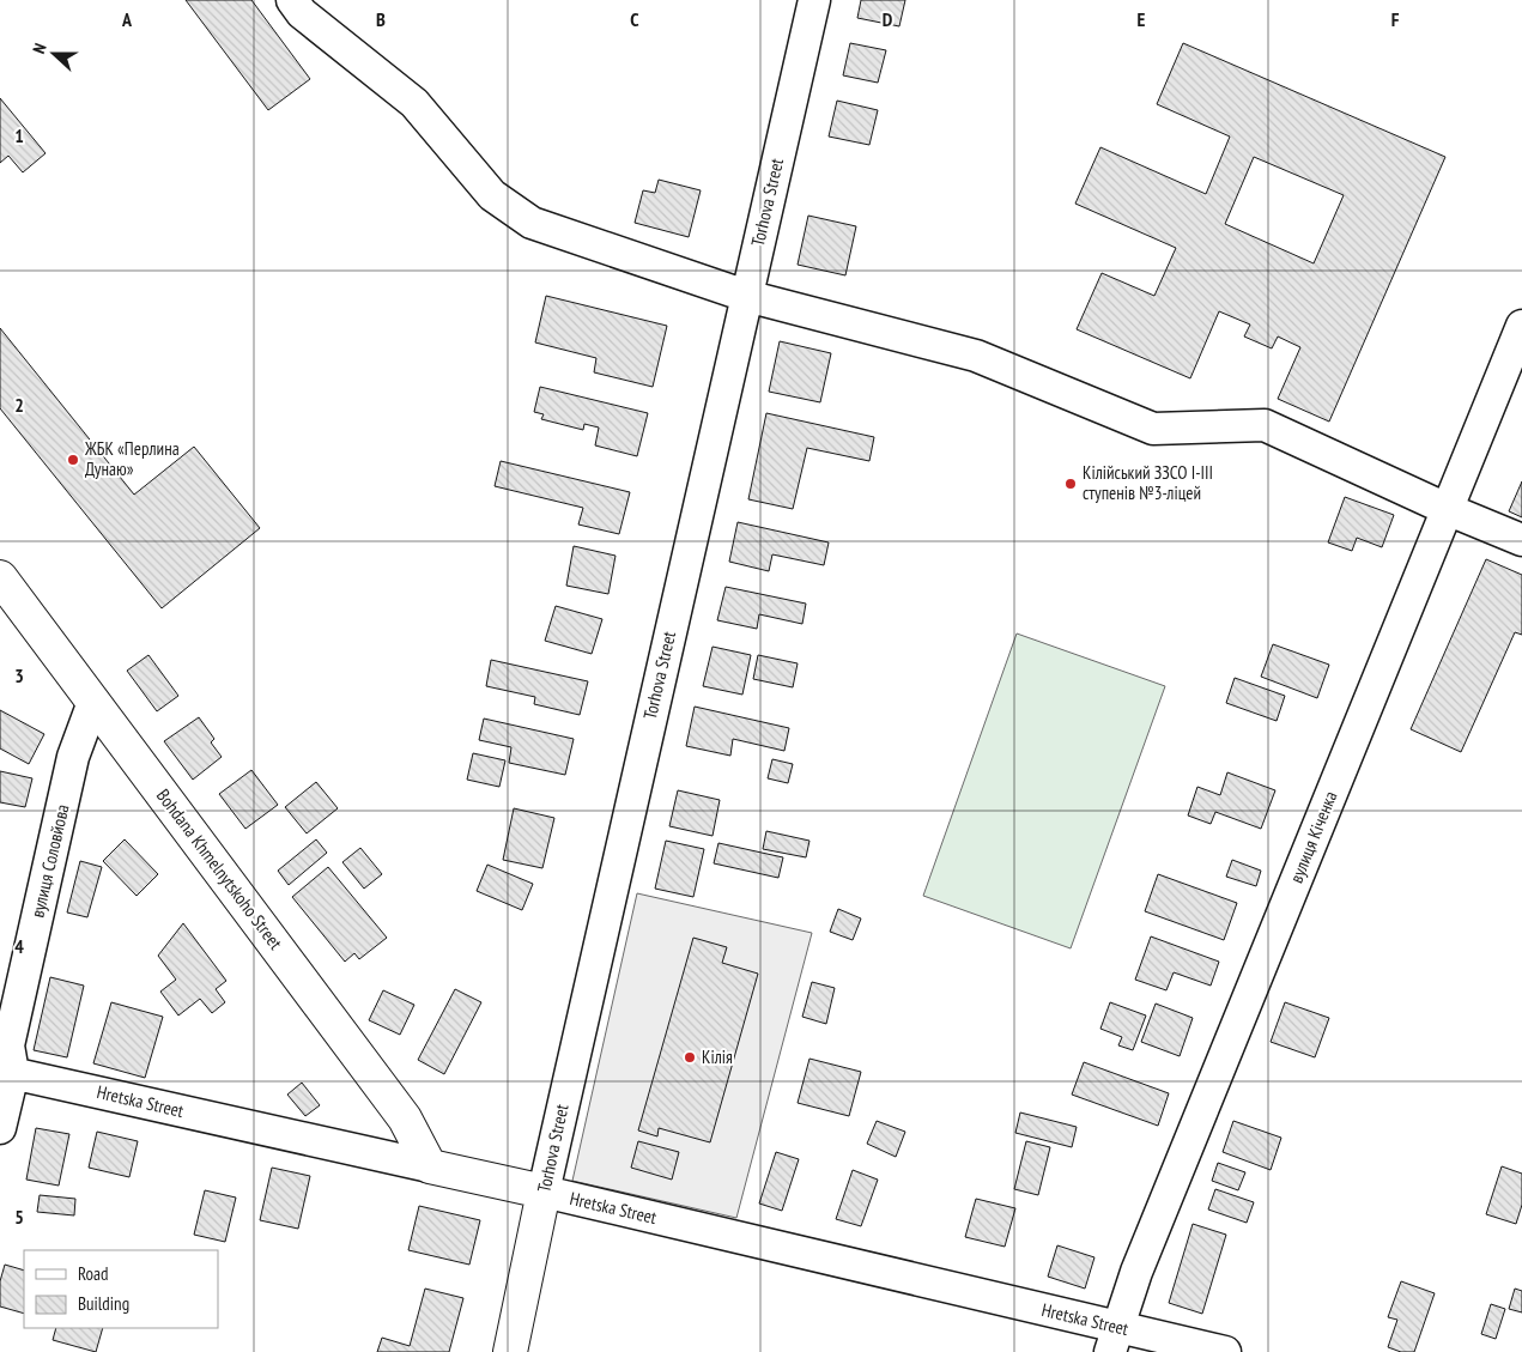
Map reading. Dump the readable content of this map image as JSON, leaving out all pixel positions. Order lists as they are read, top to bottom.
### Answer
{
  "streets": {
    "main road": ["Torhova Street", "Bohdana Khmelnytskoho Street", "Hretska Street"],
    "street": ["вулиця Кіченка", "вулиця Соловйова"]
  },
  "crossings": [
    ["Torhova Street", "Hretska Street"],
    ["вулиця Кіченка", "Hretska Street"],
    ["вулиця Соловйова", "Bohdana Khmelnytskoho Street"],
    ["вулиця Соловйова", "Hretska Street"],
    ["Bohdana Khmelnytskoho Street", "Hretska Street"]
  ],
  "places": ["ЖБК «Перлина Дунаю»", "Кілійський ЗЗСО І-ІІІ ступенів №3-ліцей", "Кілія"],
  "legend": ["Road", "Building"],
  "north": "left",
  "grid": {
    "columns": [
      "A",
      "B",
      "C",
      "D",
      "E",
      "F"
    ],
    "rows": [
      "1",
      "2",
      "3",
      "4",
      "5"
    ]
  }
}
